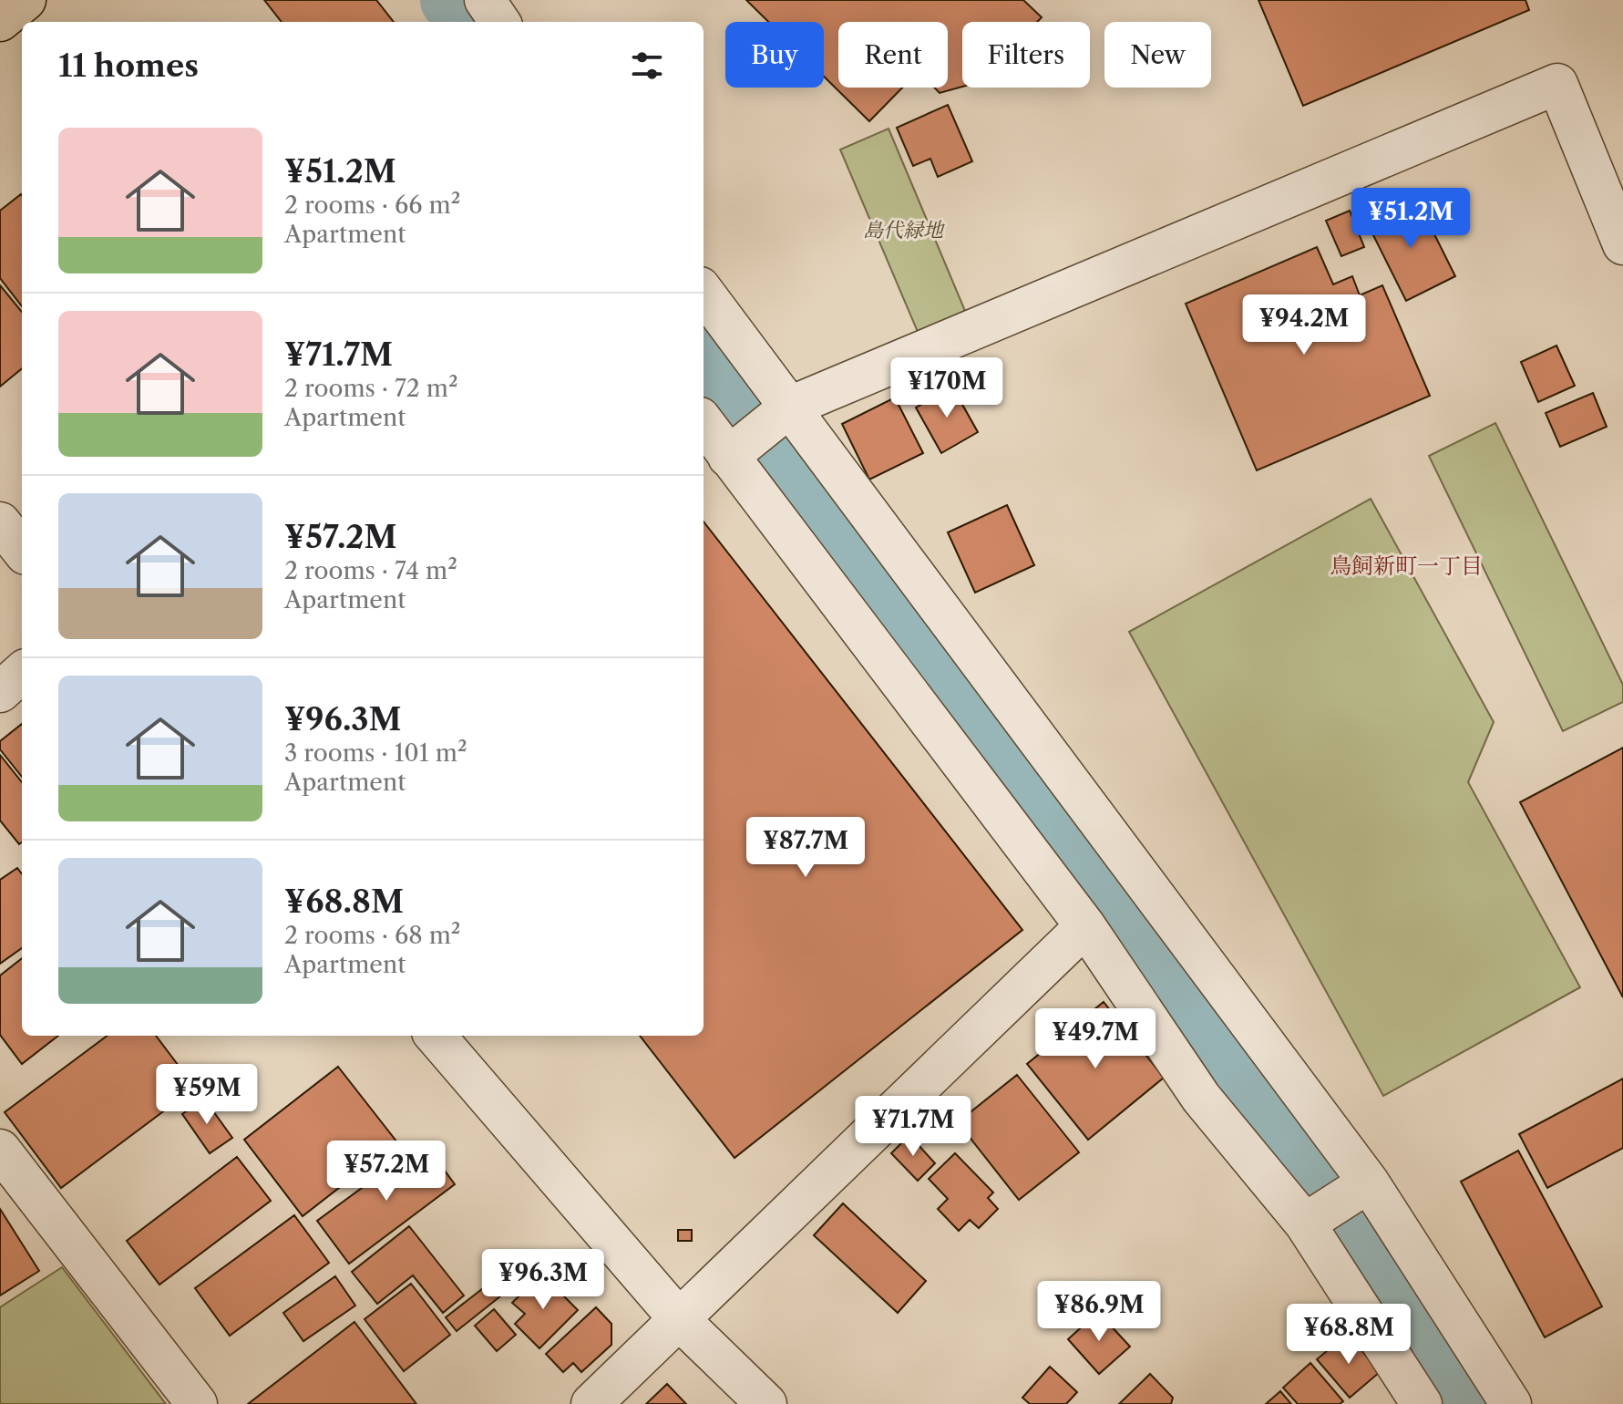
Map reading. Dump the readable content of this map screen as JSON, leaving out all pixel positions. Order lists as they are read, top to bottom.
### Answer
{
  "districts": ["鳥飼新町一丁目"],
  "parks": ["島代緑地"],
  "page": {
    "chip": [
      "Buy",
      "Rent",
      "Filters",
      "New"
    ],
    "heading": "11 homes",
    "list": [
      {
        "name": "¥51.2M",
        "note": "2 rooms · 66 m² · Apartment"
      },
      {
        "name": "¥71.7M",
        "note": "2 rooms · 72 m² · Apartment"
      },
      {
        "name": "¥57.2M",
        "note": "2 rooms · 74 m² · Apartment"
      },
      {
        "name": "¥96.3M",
        "note": "3 rooms · 101 m² · Apartment"
      },
      {
        "name": "¥68.8M",
        "note": "2 rooms · 68 m² · Apartment"
      }
    ],
    "price": [
      "¥51.2M",
      "¥94.2M",
      "¥170M",
      "¥87.7M",
      "¥49.7M",
      "¥59M",
      "¥71.7M",
      "¥57.2M",
      "¥96.3M",
      "¥86.9M",
      "¥68.8M"
    ]
  }
}
